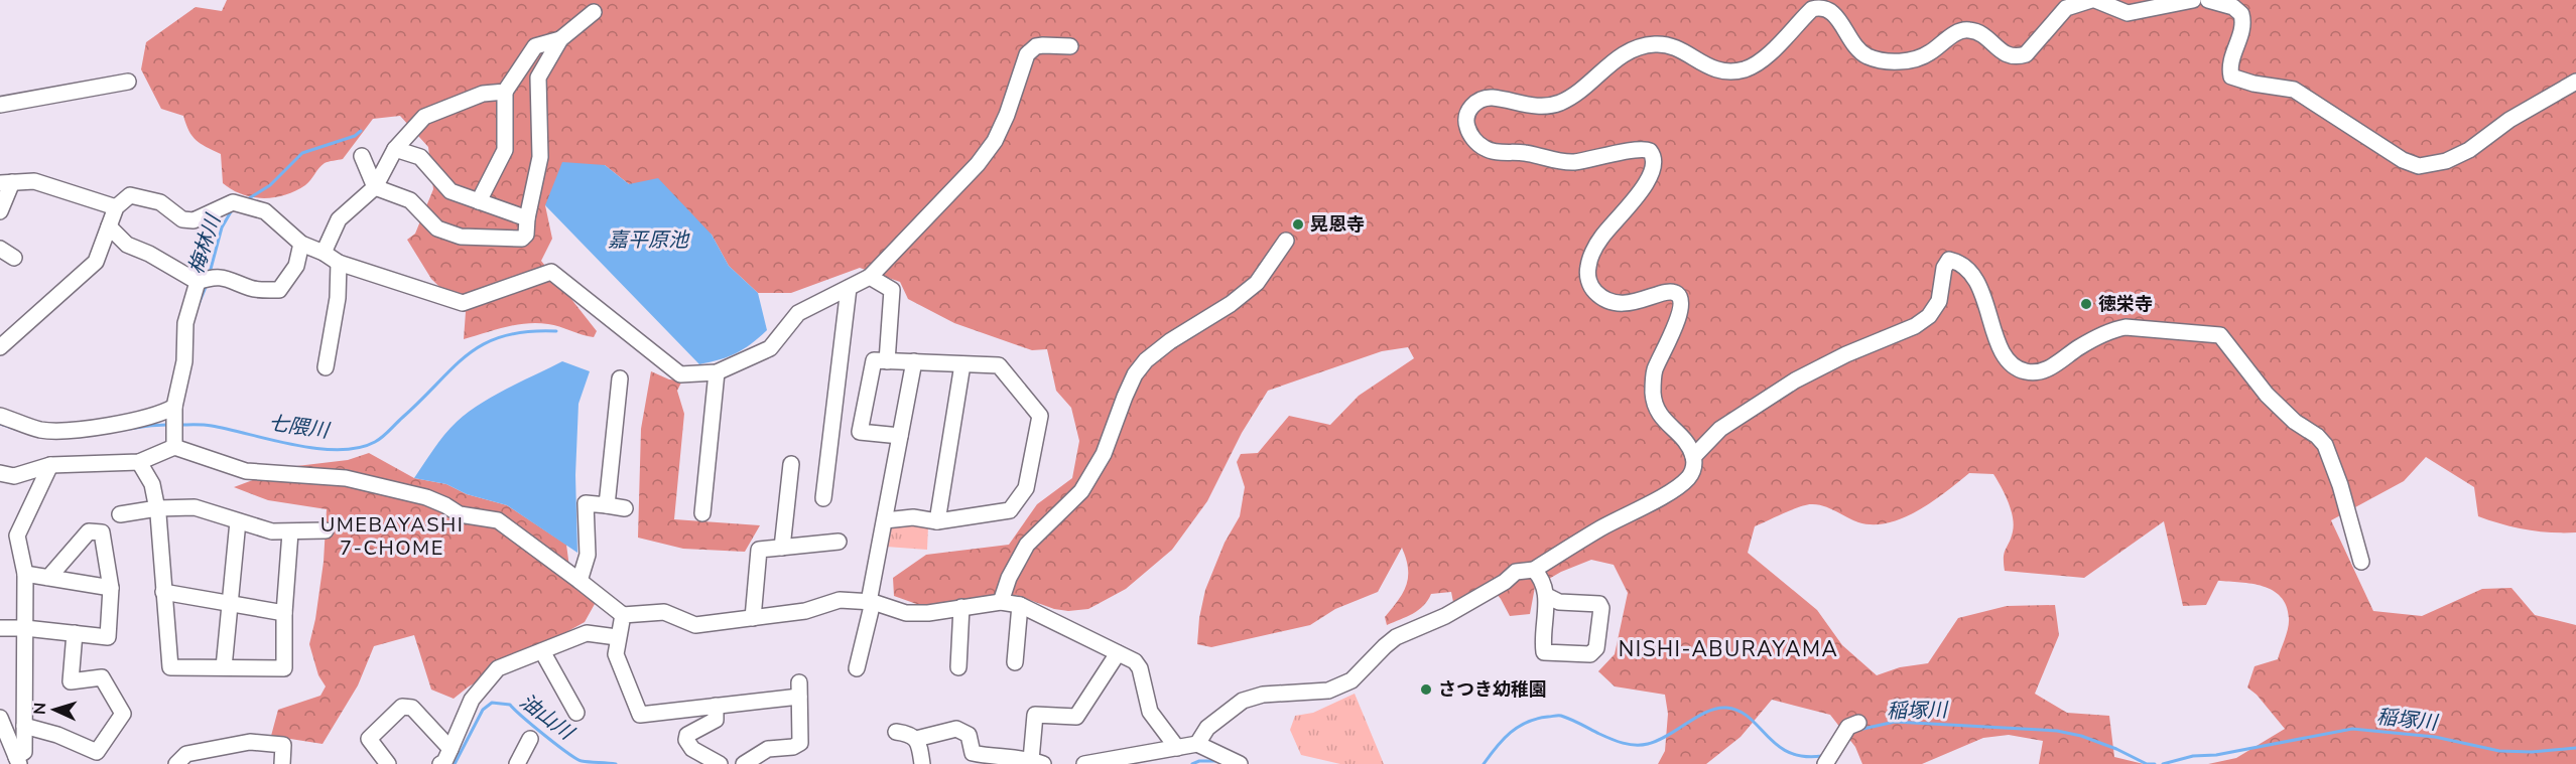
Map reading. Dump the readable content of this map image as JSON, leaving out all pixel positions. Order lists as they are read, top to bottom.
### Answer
{
  "districts": ["UMEBAYASHI 7-CHOME", "NISHI-ABURAYAMA"],
  "water": [
    "嘉平原池",
    "梅林川",
    "七隈川",
    "稲塚川",
    "油山川"
  ],
  "places": ["晃恩寺", "徳栄寺", "さつき幼稚園"],
  "north": "left"
}
